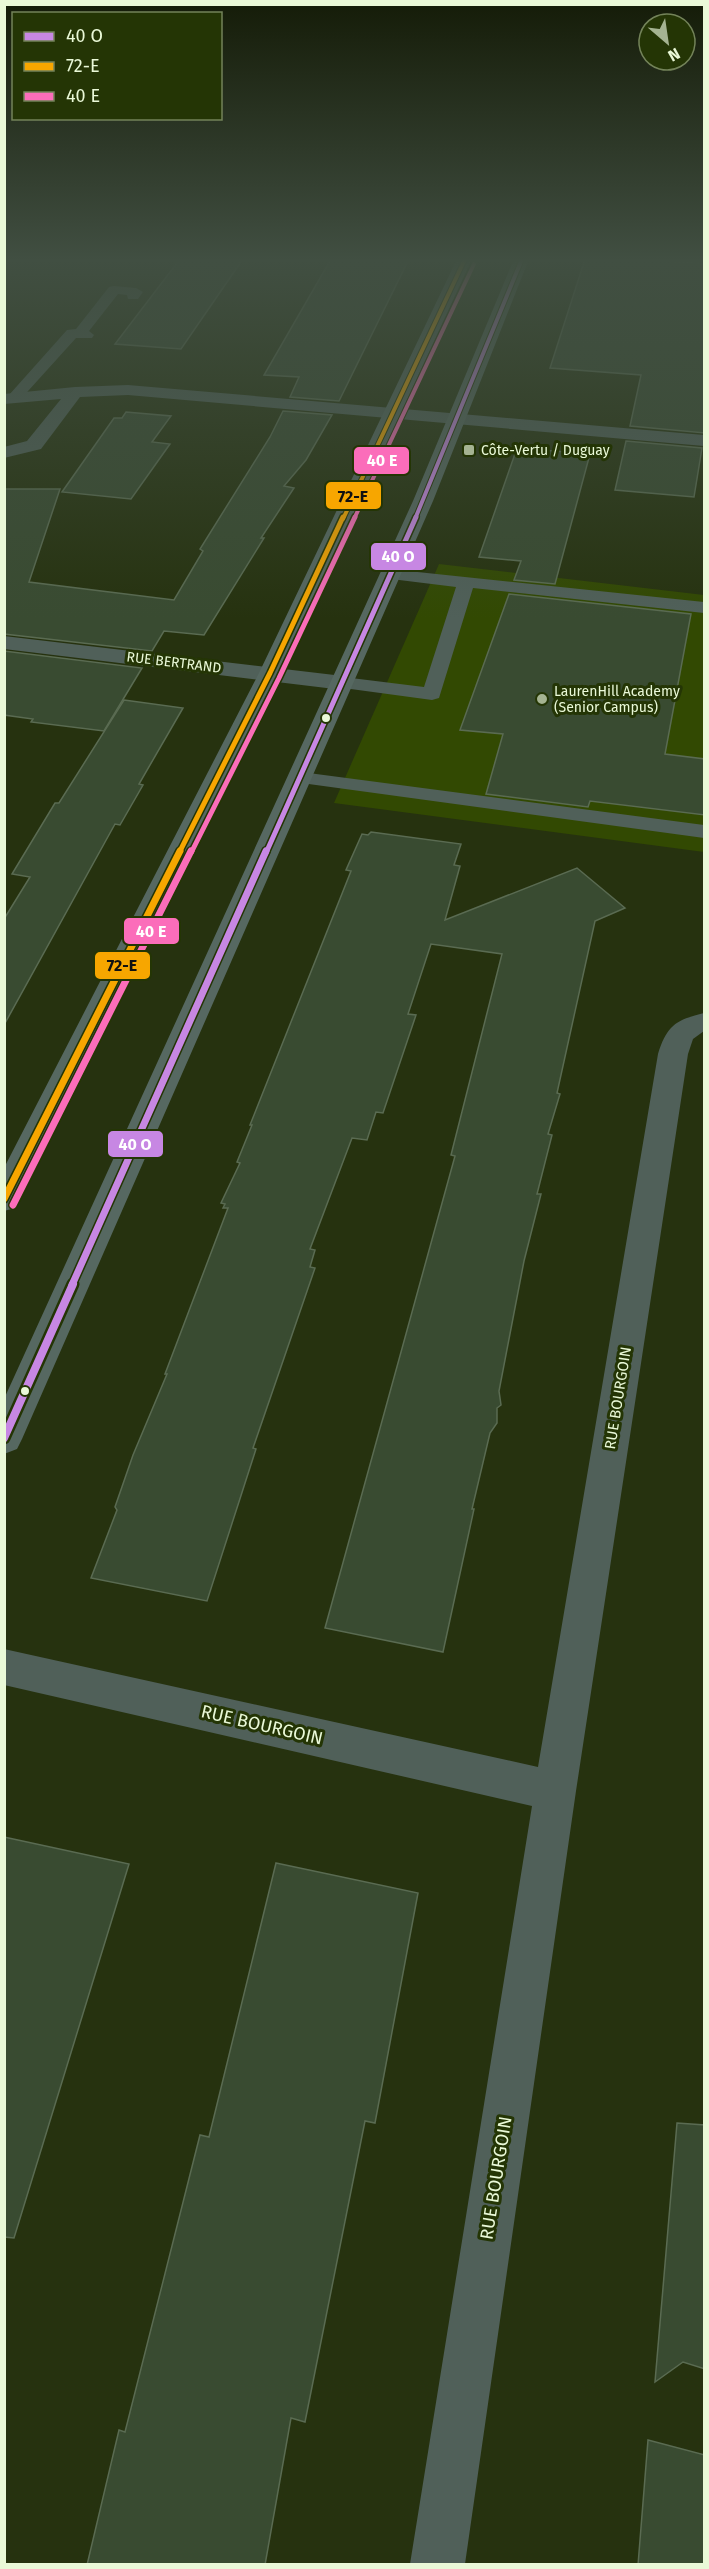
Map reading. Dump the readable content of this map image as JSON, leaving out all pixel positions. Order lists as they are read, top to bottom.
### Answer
{
  "streets": {
    "street": ["RUE BERTRAND", "RUE BOURGOIN"]
  },
  "places": {
    "transit": ["Côte-Vertu / Duguay"],
    "other": ["LaurenHill Academy (Senior Campus)"]
  },
  "lines": ["transit line 72-E"],
  "legend": ["40 O", "72-E", "40 E"],
  "north": "bottom right"
}
